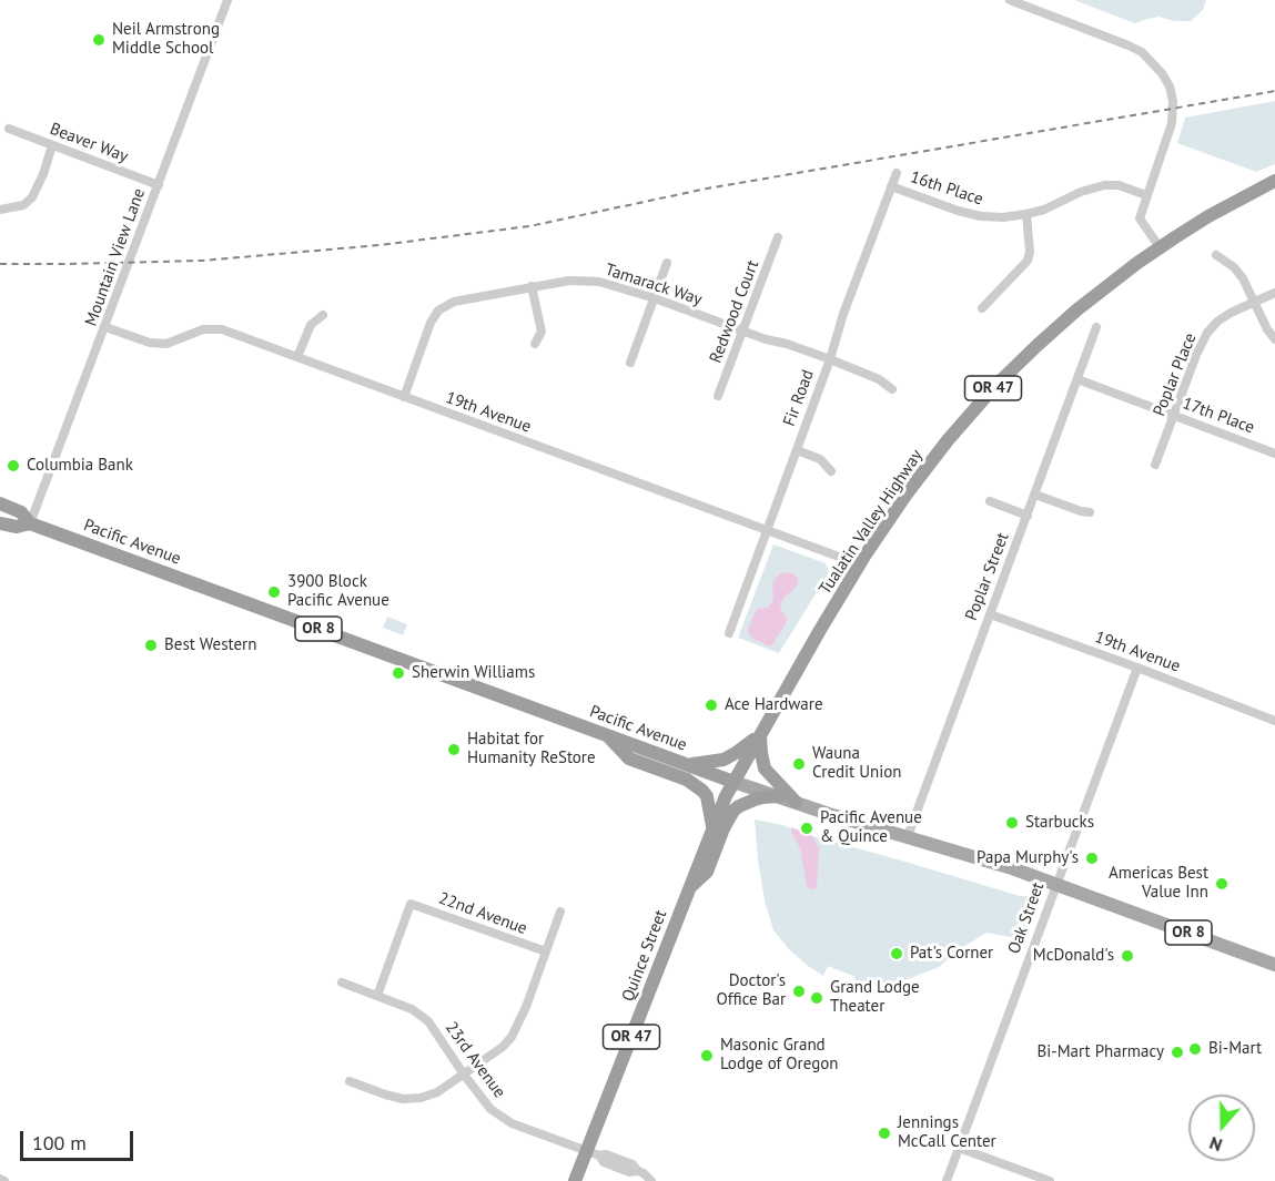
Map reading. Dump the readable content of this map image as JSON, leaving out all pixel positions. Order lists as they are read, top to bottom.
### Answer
{
  "streets": {
    "highway": [
      "OR 47",
      "Tualatin Valley Highway",
      "Pacific Avenue",
      "OR 8",
      "Quince Street"
    ],
    "street": [
      "Beaver Way",
      "16th Place",
      "Mountain View Lane",
      "Tamarack Way",
      "Redwood Court",
      "Poplar Place",
      "Fir Road",
      "19th Avenue",
      "17th Place",
      "Poplar Street",
      "22nd Avenue",
      "Oak Street",
      "23rd Avenue"
    ]
  },
  "crossings": [
    ["Beaver Way", "Mountain View Lane"],
    ["16th Place", "Fir Road"],
    ["Mountain View Lane", "19th Avenue"],
    ["Mountain View Lane", "Pacific Avenue"],
    ["Mountain View Lane", "OR 8"],
    ["Tamarack Way", "Redwood Court"],
    ["Tamarack Way", "Fir Road"],
    ["Tamarack Way", "19th Avenue"],
    ["Poplar Place", "17th Place"],
    ["Fir Road", "19th Avenue"],
    ["19th Avenue", "Tualatin Valley Highway"],
    ["19th Avenue", "Poplar Street"],
    ["19th Avenue", "Oak Street"],
    ["17th Place", "Poplar Street"],
    ["Tualatin Valley Highway", "Pacific Avenue"],
    ["Tualatin Valley Highway", "Quince Street"],
    ["Pacific Avenue", "Poplar Street"],
    ["Pacific Avenue", "OR 8"],
    ["Pacific Avenue", "Oak Street"],
    ["Pacific Avenue", "Quince Street"],
    ["22nd Avenue", "23rd Avenue"],
    ["Quince Street", "23rd Avenue"]
  ],
  "places": [
    "Neil Armstrong Middle School",
    "Columbia Bank",
    "3900 Block Pacific Avenue",
    "Best Western",
    "Sherwin Williams",
    "Ace Hardware",
    "Habitat for Humanity ReStore",
    "Wauna Credit Union",
    "Starbucks",
    "Pacific Avenue & Quince",
    "Papa Murphy's",
    "Americas Best Value Inn",
    "Pat's Corner",
    "McDonald's",
    "Doctor's Office Bar",
    "Grand Lodge Theater",
    "Bi-Mart",
    "Bi-Mart Pharmacy",
    "Masonic Grand Lodge of Oregon",
    "Jennings McCall Center"
  ],
  "scale_bar": "100 m",
  "north": "bottom"
}
